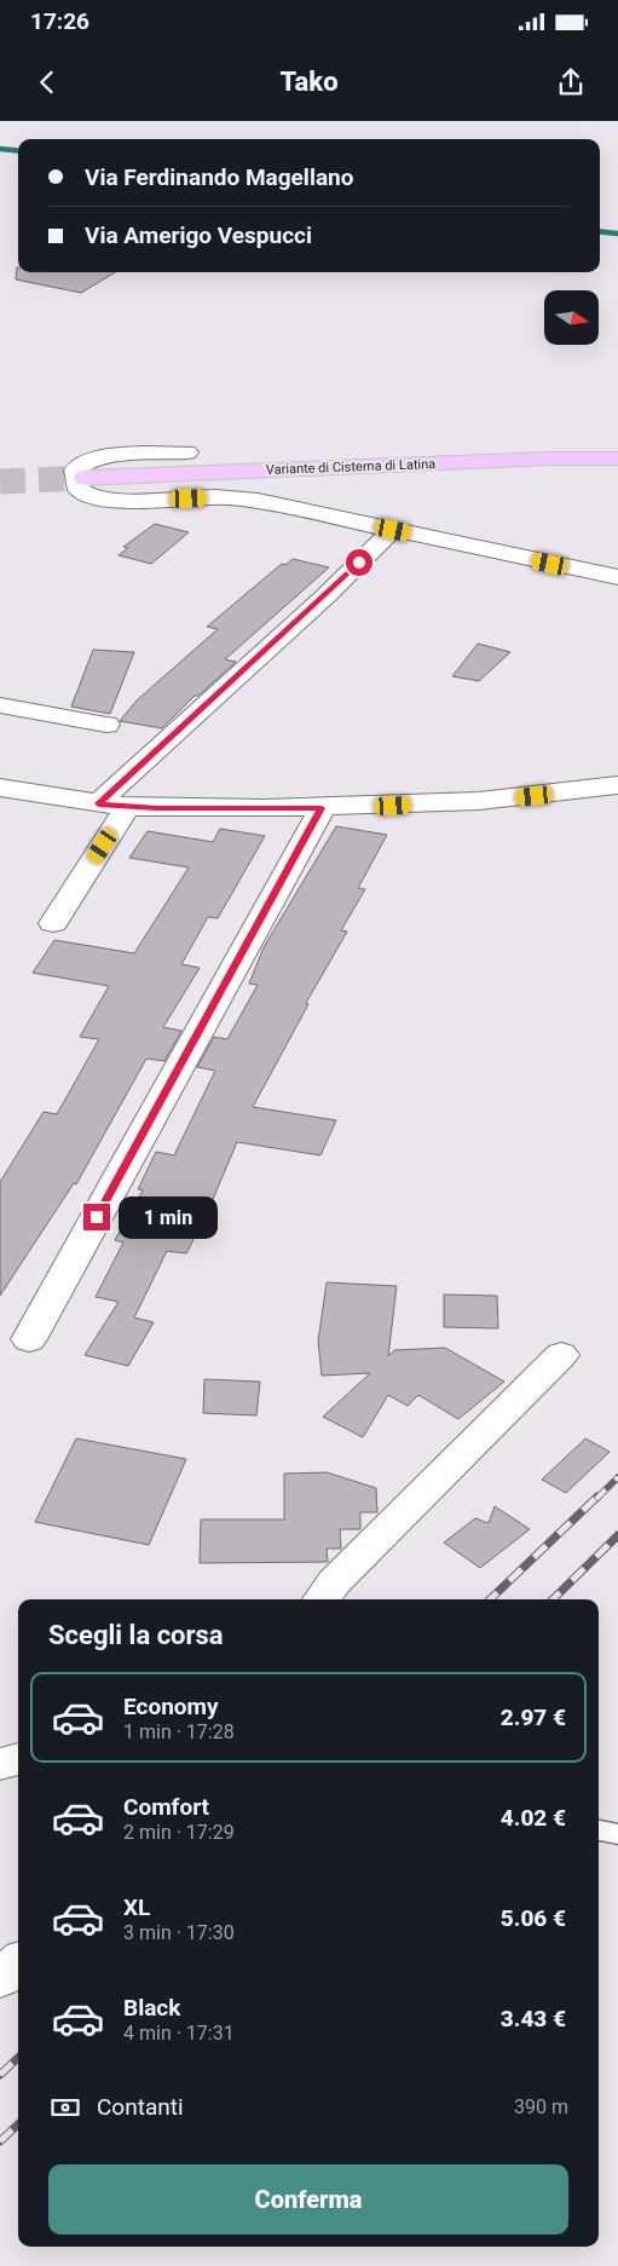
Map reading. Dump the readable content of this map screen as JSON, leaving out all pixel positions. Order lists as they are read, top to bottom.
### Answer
{
  "streets": {
    "main road": ["Variante di Cisterna di Latina"]
  },
  "north": "right",
  "page": {
    "status": "17:26",
    "header": "Tako",
    "banner": ["Via Ferdinando Magellano", "Via Amerigo Vespucci"],
    "bubble": "1 min",
    "heading": "Scegli la corsa",
    "list": [
      {
        "name": "Economy",
        "note": "1 min · 17:28",
        "value": "2.97 €"
      },
      {
        "name": "Comfort",
        "note": "2 min · 17:29",
        "value": "4.02 €"
      },
      {
        "name": "XL",
        "note": "3 min · 17:30",
        "value": "5.06 €"
      },
      {
        "name": "Black",
        "note": "4 min · 17:31",
        "value": "3.43 €"
      }
    ],
    "pay": ["Contanti", "390 m"],
    "buttons": "Conferma"
  }
}
